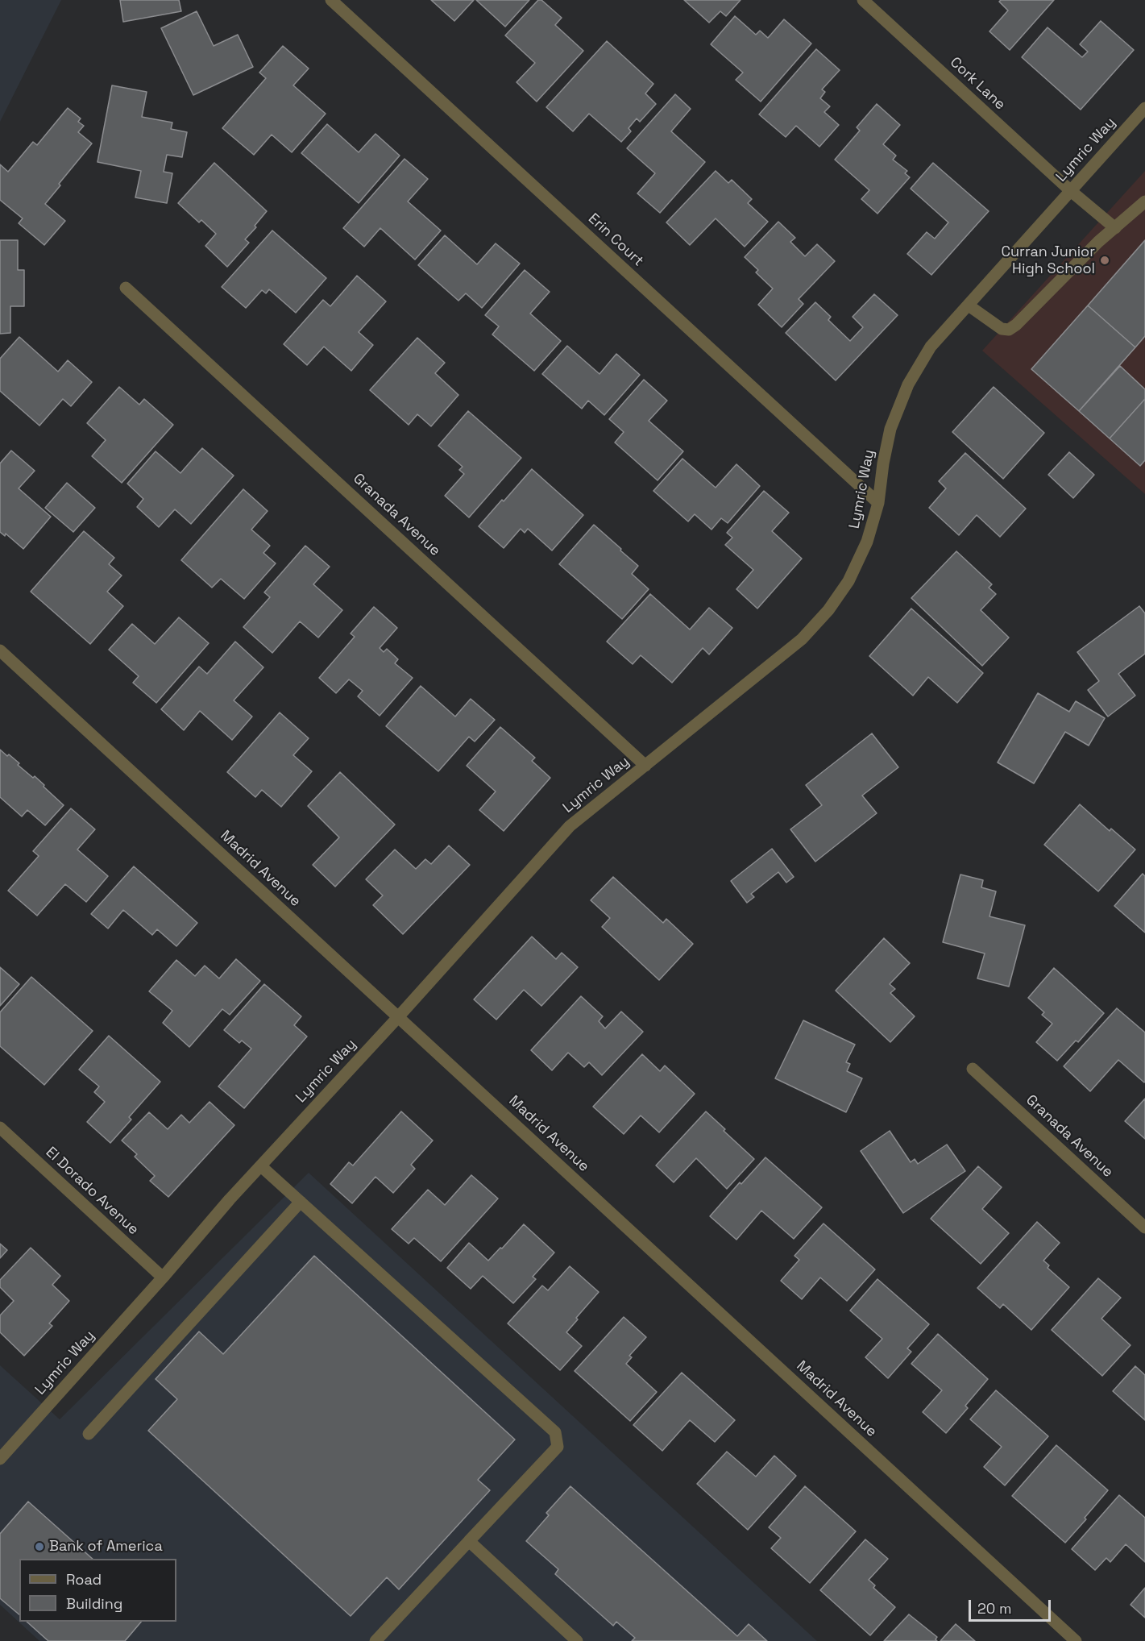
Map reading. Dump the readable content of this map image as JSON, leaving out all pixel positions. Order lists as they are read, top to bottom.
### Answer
{
  "streets": {
    "street": [
      "Cork Lane",
      "Lymric Way",
      "Erin Court",
      "Granada Avenue",
      "Madrid Avenue",
      "El Dorado Avenue"
    ]
  },
  "crossings": [
    ["Cork Lane", "Lymric Way"],
    ["Lymric Way", "Erin Court"],
    ["Lymric Way", "Granada Avenue"],
    ["Lymric Way", "Madrid Avenue"],
    ["Lymric Way", "El Dorado Avenue"]
  ],
  "places": ["Curran Junior High School", "Bank of America"],
  "legend": ["Road", "Building"],
  "scale_bar": "20 m"
}
